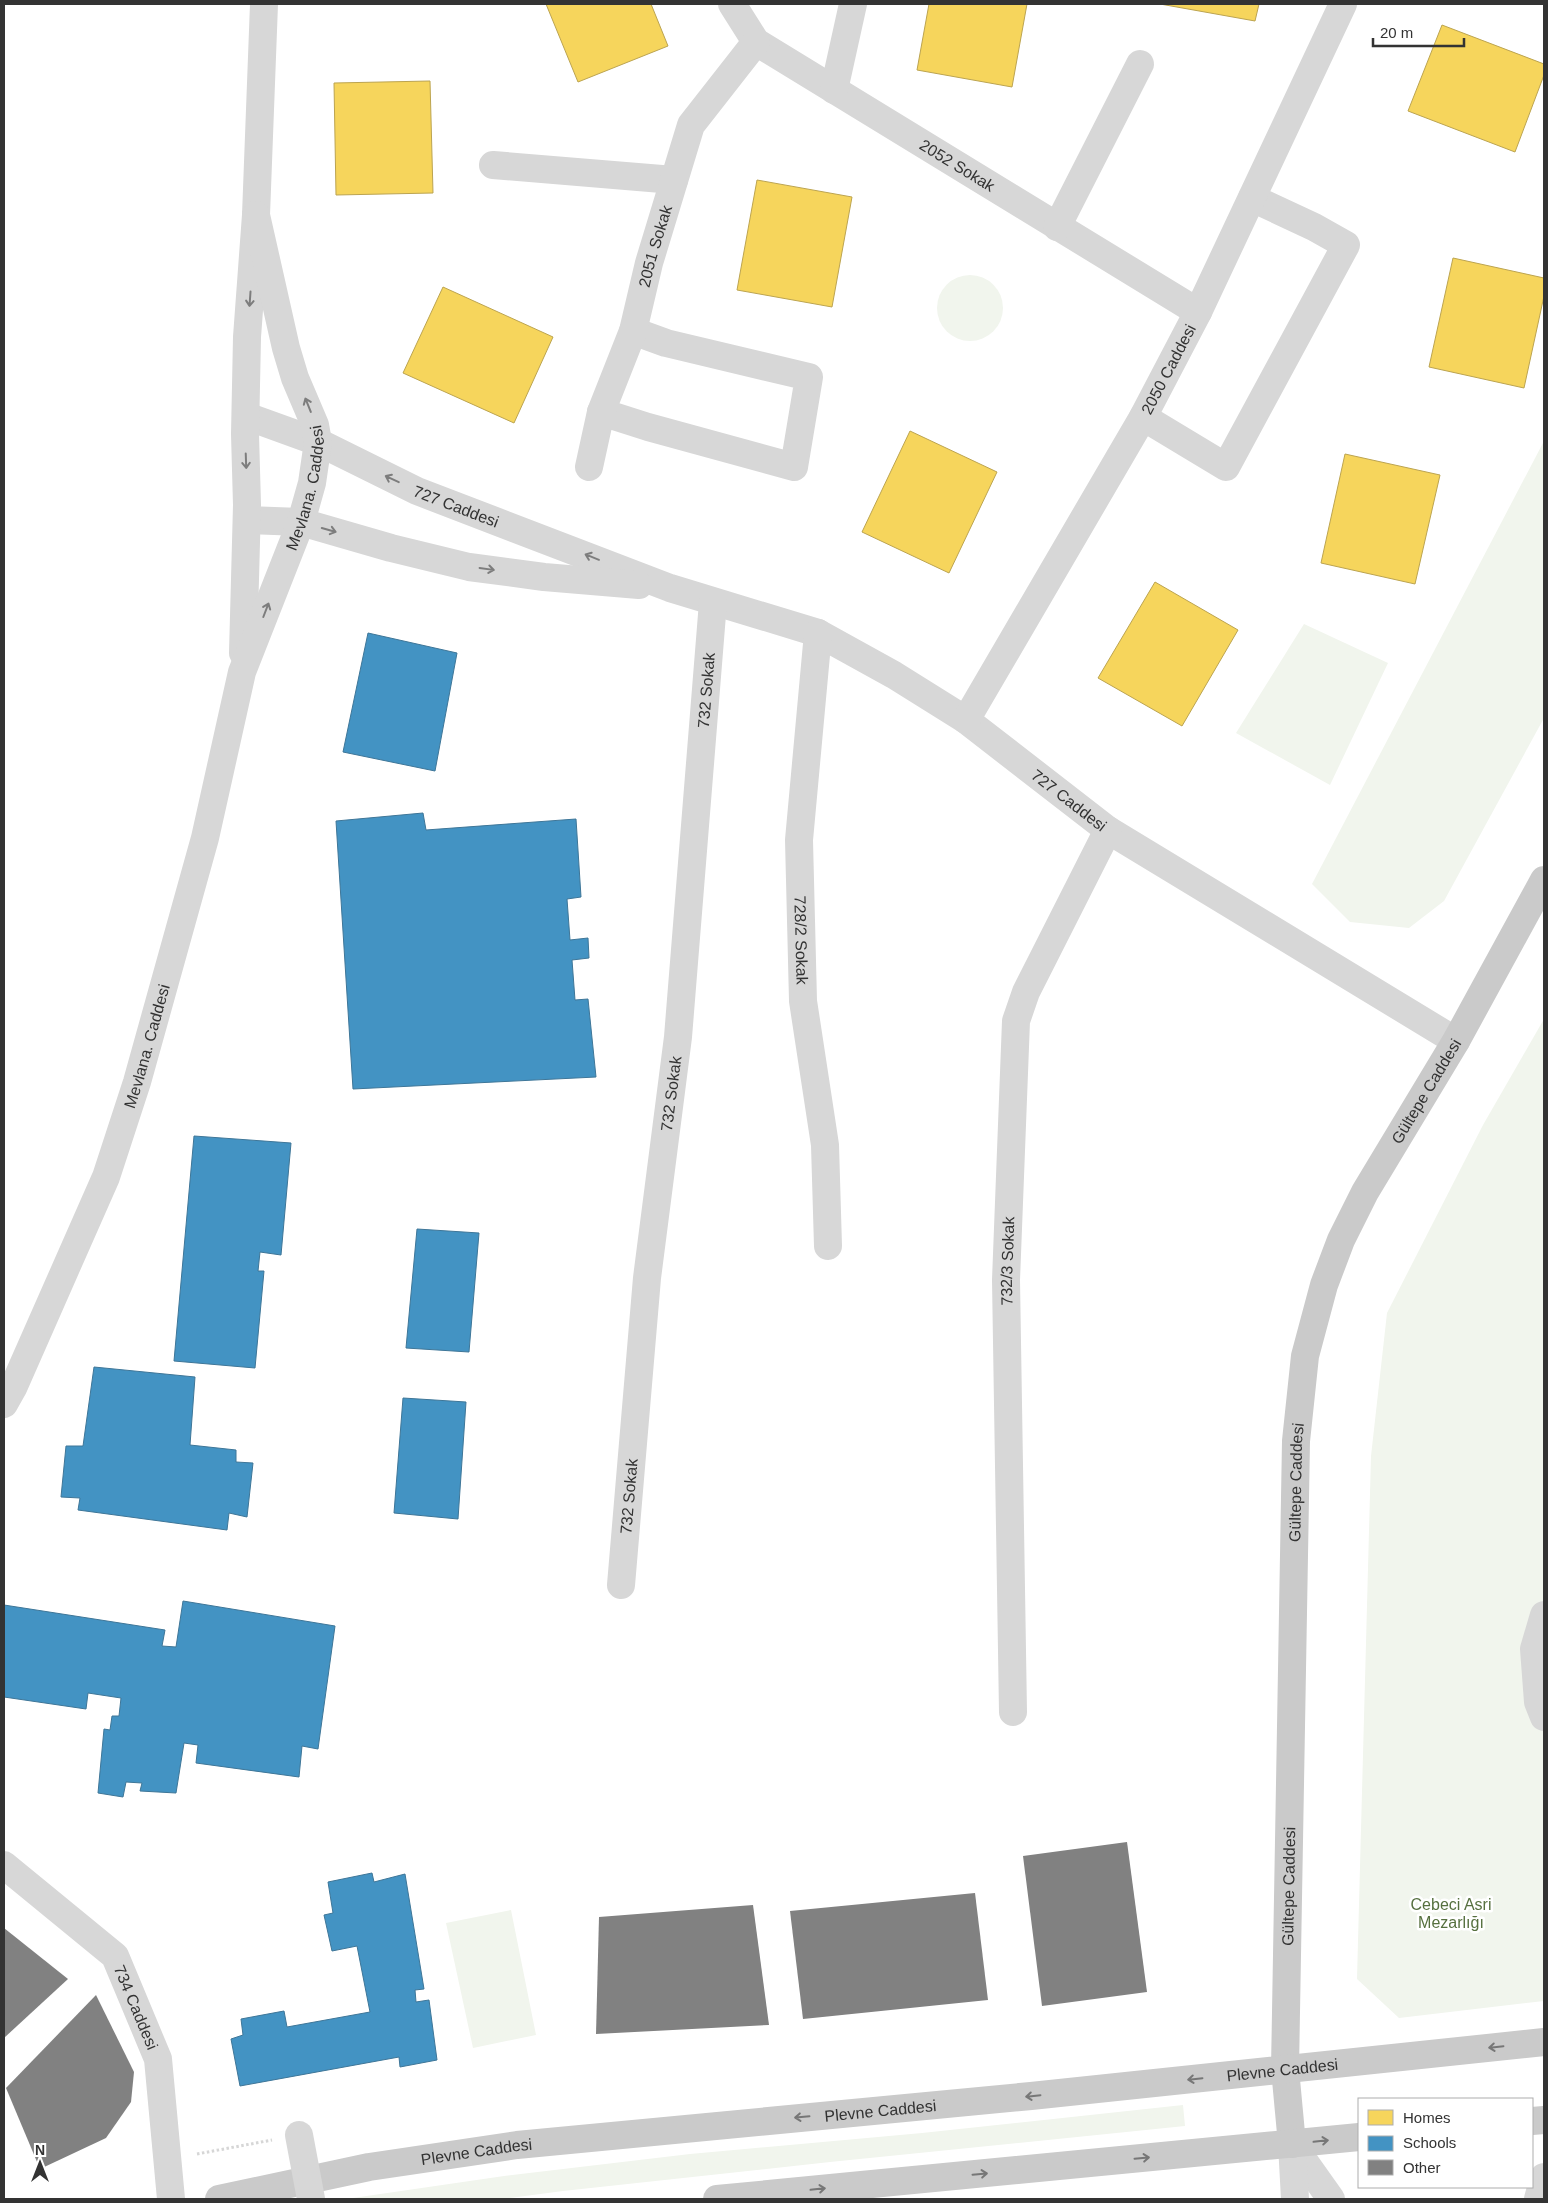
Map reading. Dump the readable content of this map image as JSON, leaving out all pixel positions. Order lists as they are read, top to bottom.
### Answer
{
  "streets": {
    "main road": ["Gültepe Caddesi", "Plevne Caddesi"],
    "street": [
      "2052 Sokak",
      "2051 Sokak",
      "2050 Caddesi",
      "Mevlana. Caddesi",
      "727 Caddesi",
      "732 Sokak",
      "728/2 Sokak",
      "732/3 Sokak",
      "734 Caddesi"
    ]
  },
  "crossings": [
    ["2052 Sokak", "2051 Sokak"],
    ["2052 Sokak", "2050 Caddesi"],
    ["2050 Caddesi", "727 Caddesi"],
    ["Mevlana. Caddesi", "727 Caddesi"],
    ["727 Caddesi", "732 Sokak"],
    ["727 Caddesi", "728/2 Sokak"],
    ["727 Caddesi", "Gültepe Caddesi"],
    ["727 Caddesi", "732/3 Sokak"],
    ["Gültepe Caddesi", "Plevne Caddesi"]
  ],
  "parks": ["Cebeci Asri Mezarlığı"],
  "legend": ["Homes", "Schools", "Other"],
  "scale_bar": "20 m",
  "north": "top"
}
